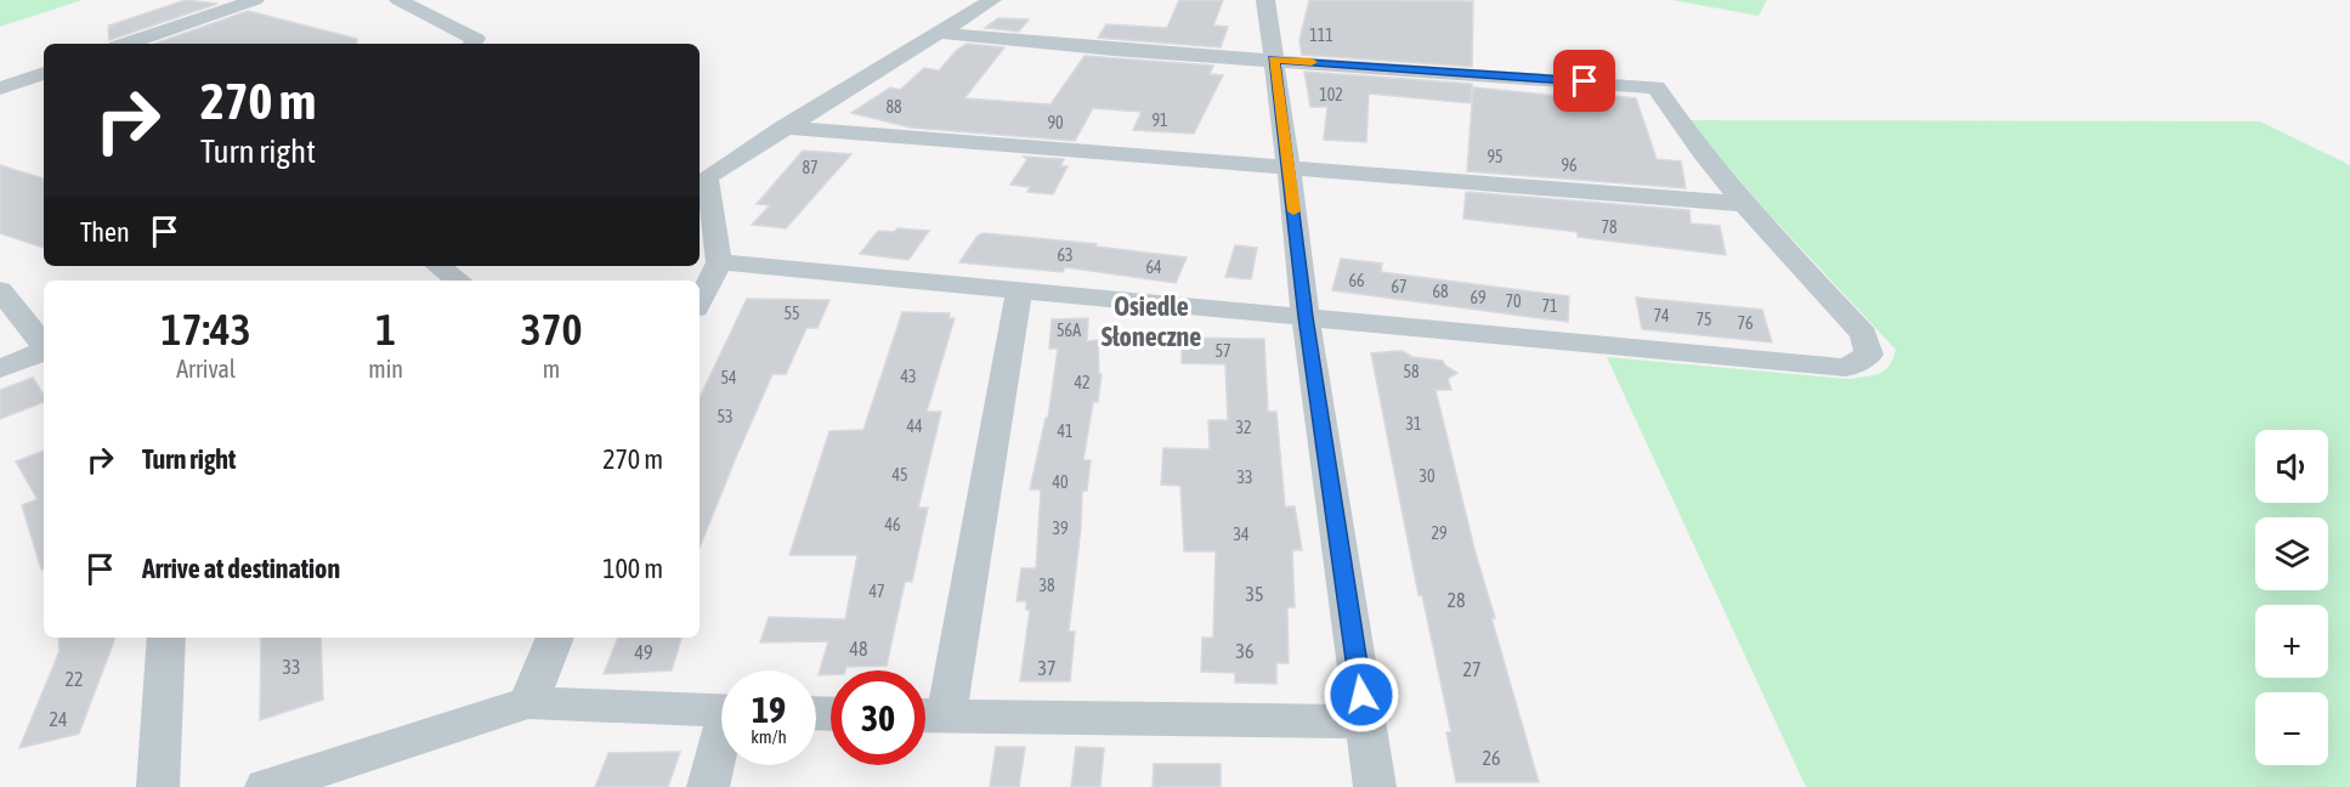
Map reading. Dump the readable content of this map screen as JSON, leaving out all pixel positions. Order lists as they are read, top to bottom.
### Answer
{
  "districts": ["Osiedle Słoneczne"],
  "house_numbers": [
    "111",
    "102",
    "88",
    "91",
    "90",
    "95",
    "96",
    "87",
    "78",
    "63",
    "64",
    "66",
    "67",
    "68",
    "69",
    "70",
    "71",
    "55",
    "74",
    "75",
    "76",
    "56A",
    "57",
    "58",
    "43",
    "54",
    "42",
    "53",
    "31",
    "44",
    "32",
    "41",
    "45",
    "30",
    "33",
    "40",
    "46",
    "39",
    "29",
    "34",
    "38",
    "47",
    "35",
    "28",
    "48",
    "36",
    "49",
    "33",
    "37",
    "27",
    "22",
    "24",
    "26"
  ],
  "page": {
    "turn": ["270 m", "Turn right"],
    "then": "Then",
    "eta": [
      "17:43",
      "Arrival",
      "1",
      "min",
      "370",
      "m"
    ],
    "list": [
      {
        "name": "Turn right",
        "value": "270 m"
      },
      {
        "name": "Arrive at destination",
        "value": "100 m"
      }
    ],
    "map_buttons": ["+", "−"],
    "speed": "19 km/h",
    "limit": "30"
  }
}
